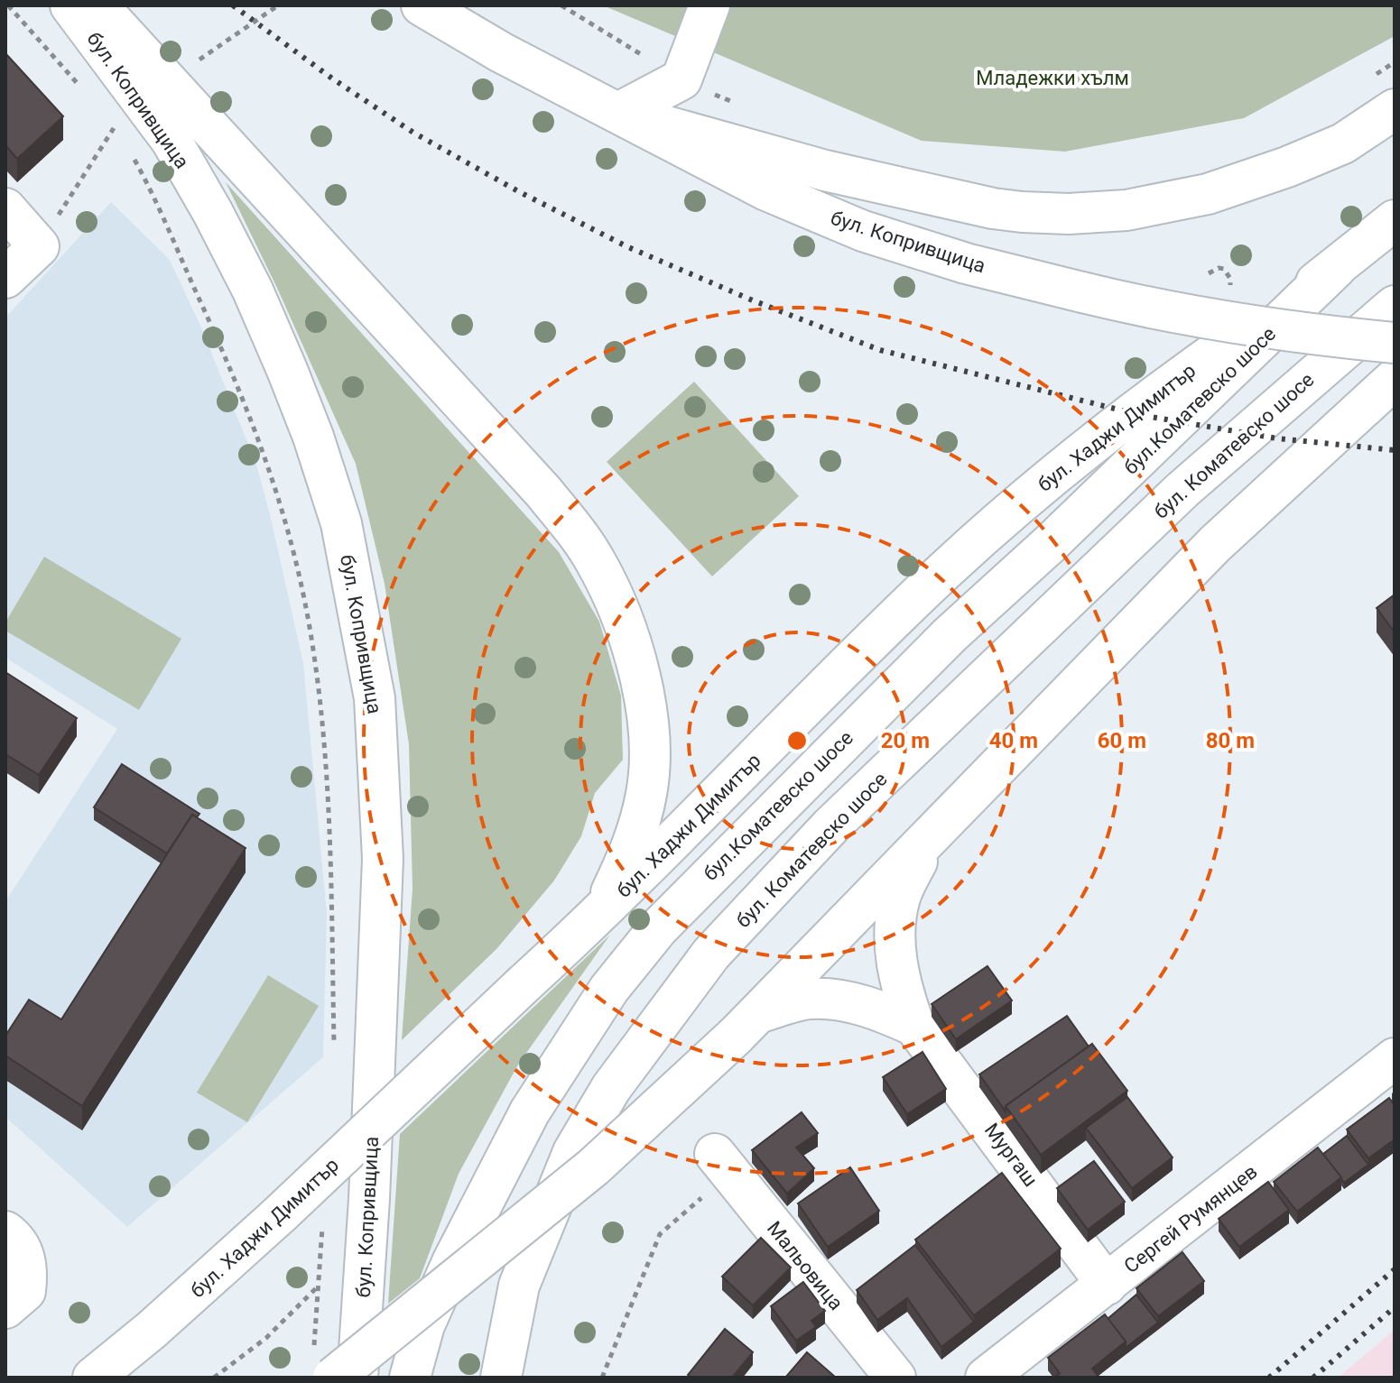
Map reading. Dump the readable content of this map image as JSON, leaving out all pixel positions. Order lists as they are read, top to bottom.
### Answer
{
  "streets": {
    "main road": [
      "бул. Копривщица",
      "бул.Коматевско шосе",
      "бул. Хаджи Димитър",
      "бул. Коматевско шосе",
      "Мургаш",
      "Сергей Румянцев",
      "Мальовица"
    ]
  },
  "crossings": [
    ["бул.Коматевско шосе", "бул. Хаджи Димитър"],
    ["Мургаш", "Сергей Румянцев"]
  ],
  "parks": ["Младежки хълм"],
  "rings": [
    "20 m",
    "40 m",
    "60 m",
    "80 m"
  ]
}
